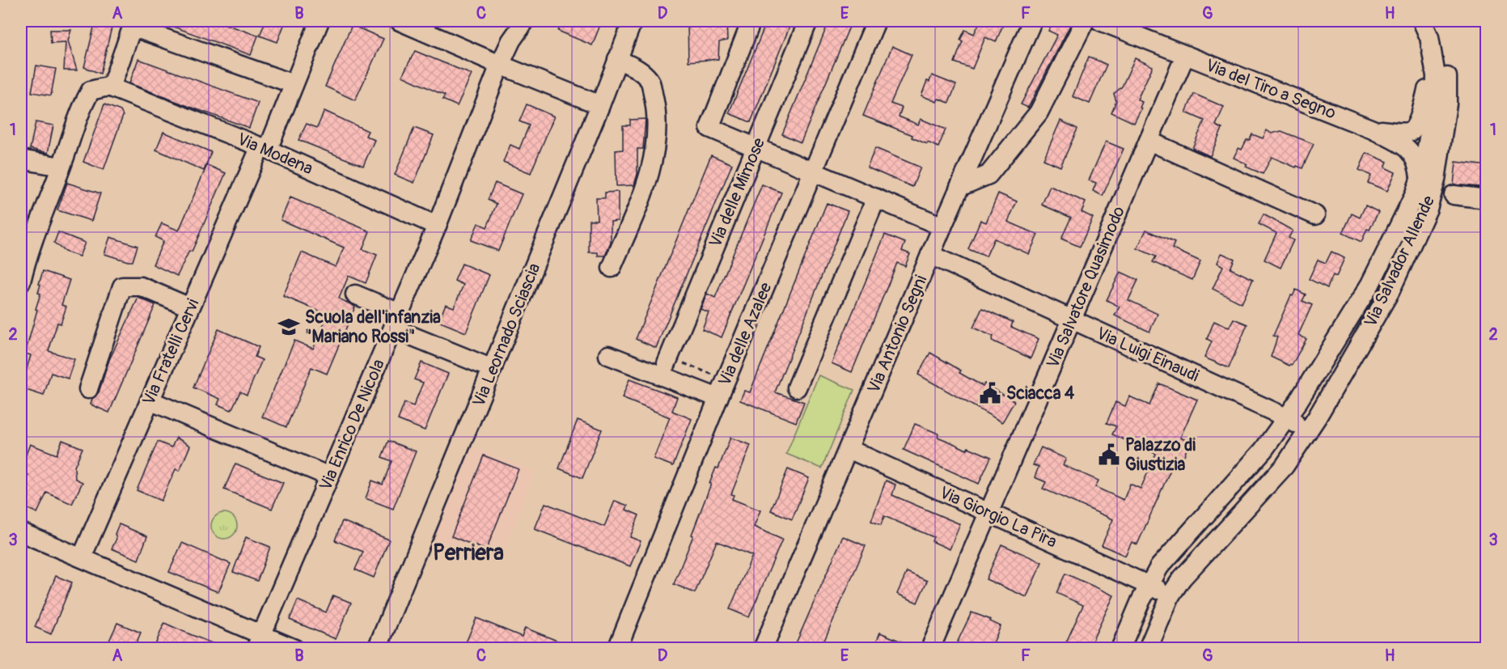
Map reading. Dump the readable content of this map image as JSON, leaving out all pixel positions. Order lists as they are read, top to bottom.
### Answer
{
  "streets": {
    "street": [
      "Via del Tiro a Segno",
      "Via Modena",
      "Via delle Mimose",
      "Via Salvador Allende",
      "Via Salvatore Quasimodo",
      "Via delle Azalee",
      "Via Antonio Segni",
      "Via Leornado Sciascia",
      "Via Fratelli Cervi",
      "Via Luigi Einaudi",
      "Via Enrico De Nicola",
      "Via Giorgio La Pira"
    ]
  },
  "crossings": [
    ["Via del Tiro a Segno", "Via Salvador Allende"],
    ["Via del Tiro a Segno", "Via Salvatore Quasimodo"],
    ["Via Modena", "Via Fratelli Cervi"],
    ["Via Modena", "Via Enrico De Nicola"],
    ["Via Salvador Allende", "Via Luigi Einaudi"],
    ["Via Salvador Allende", "Via Giorgio La Pira"],
    ["Via Salvatore Quasimodo", "Via Luigi Einaudi"],
    ["Via Salvatore Quasimodo", "Via Giorgio La Pira"],
    ["Via Antonio Segni", "Via Luigi Einaudi"],
    ["Via Antonio Segni", "Via Giorgio La Pira"]
  ],
  "districts": ["Perriera"],
  "places": {
    "school or university": ["Scuola dell'infanzia \"Mariano Rossi\""],
    "public building": ["Sciacca 4", "Palazzo di Giustizia"]
  },
  "grid": {
    "columns": [
      "A",
      "B",
      "C",
      "D",
      "E",
      "F",
      "G",
      "H"
    ],
    "rows": ["1", "2", "3"]
  }
}
